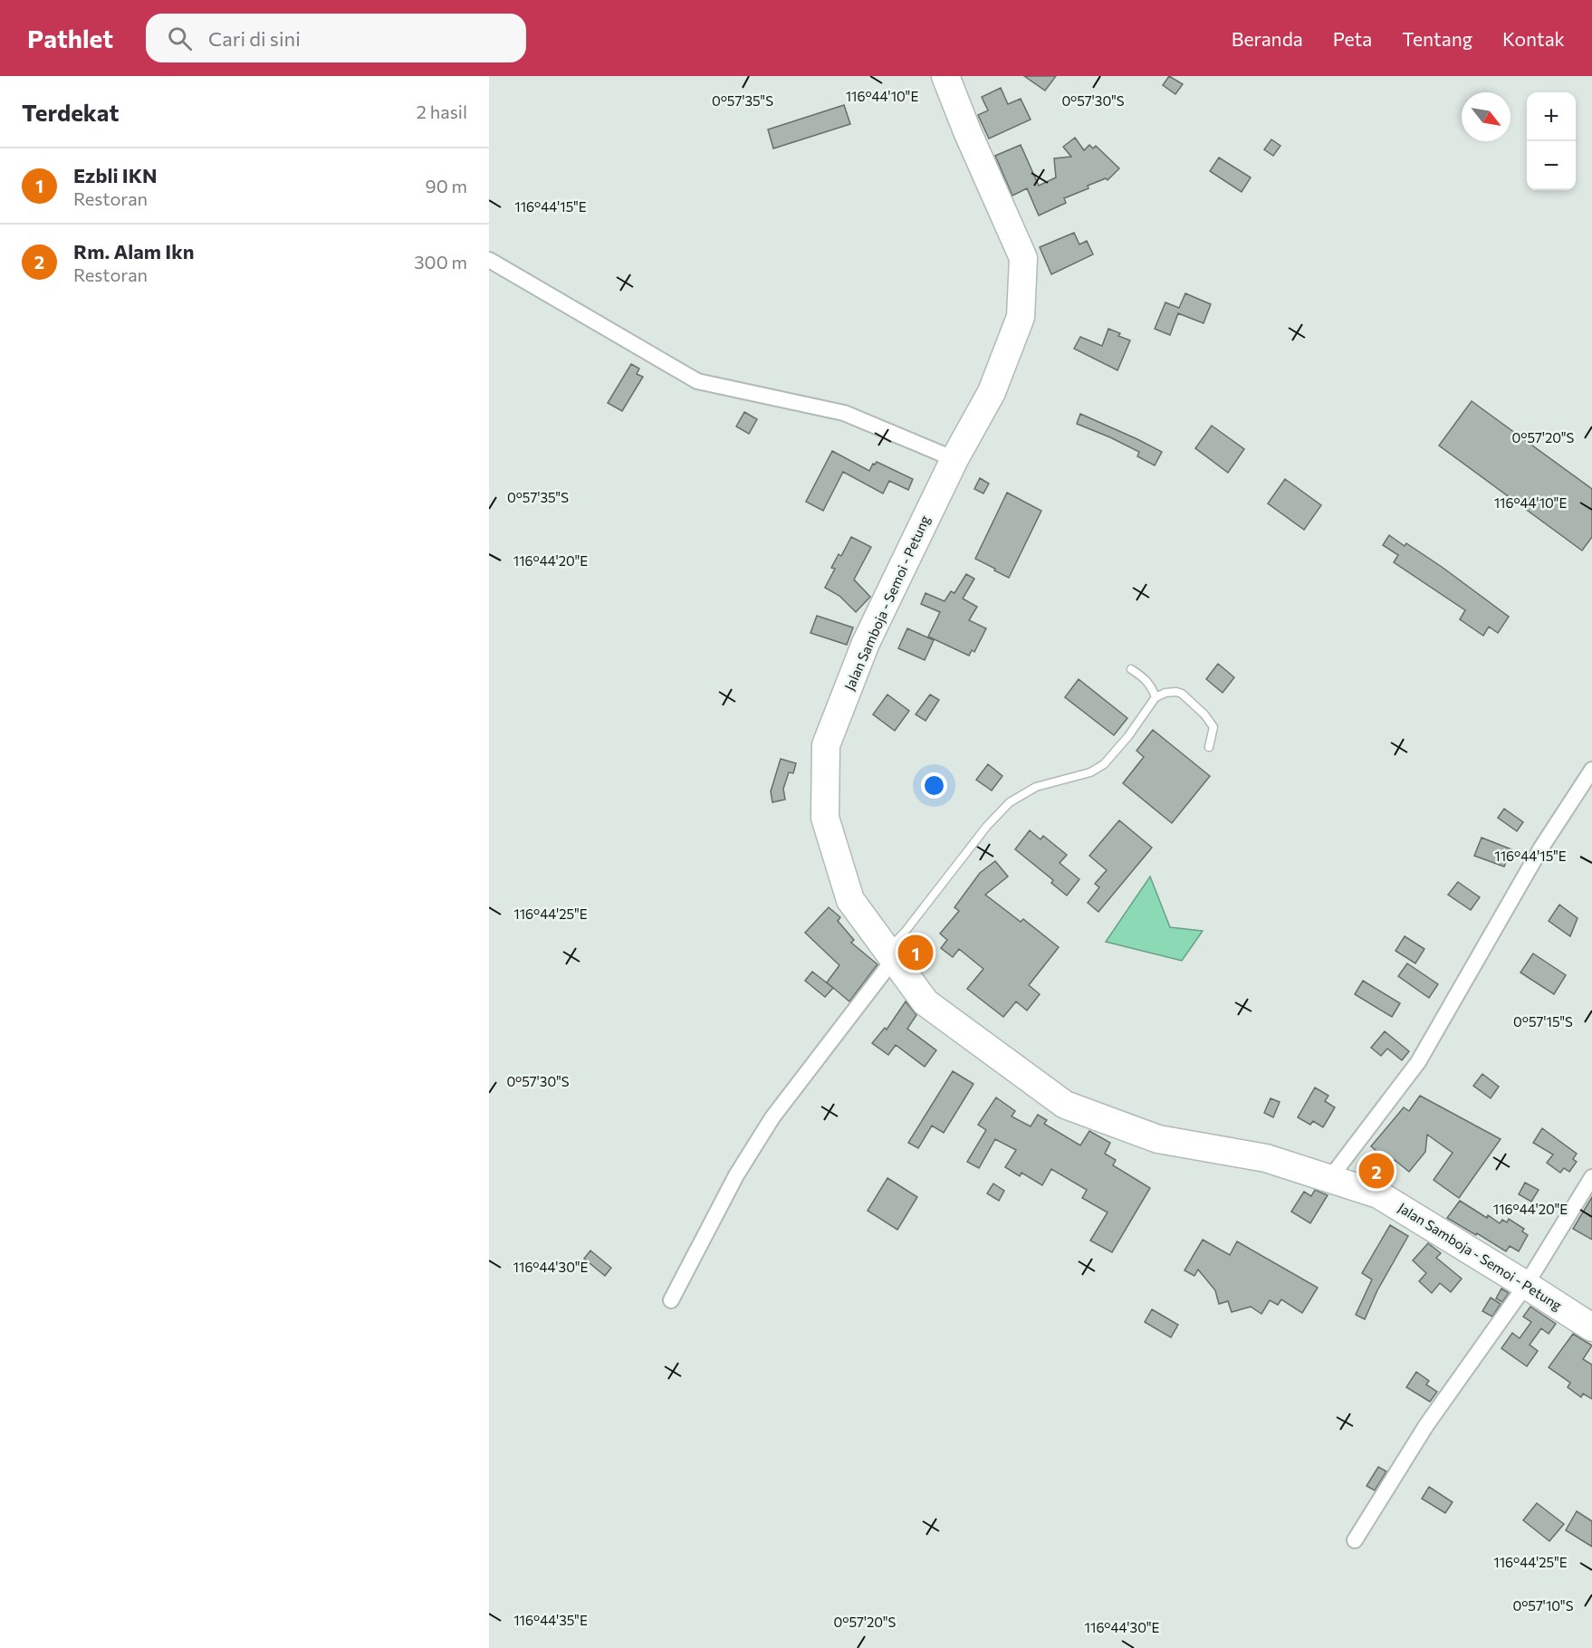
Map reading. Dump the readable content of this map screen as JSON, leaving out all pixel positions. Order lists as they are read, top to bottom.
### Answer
{
  "streets": {
    "highway": ["Jalan Samboja - Semoi - Petung"]
  },
  "north": "bottom right",
  "page": {
    "header": "Pathlet",
    "search": "Cari di sini",
    "nav": [
      "Beranda",
      "Peta",
      "Tentang",
      "Kontak"
    ],
    "heading": ["Terdekat", "2 hasil"],
    "map_buttons": ["+", "−"],
    "list": [
      {
        "mark": "1",
        "name": "Ezbli IKN",
        "note": "Restoran",
        "value": "90 m"
      },
      {
        "mark": "2",
        "name": "Rm. Alam Ikn",
        "note": "Restoran",
        "value": "300 m"
      }
    ],
    "pins": ["1", "2"]
  },
  "coordinates": [
    "116°44'10\"E",
    "0°57'35\"S",
    "0°57'30\"S",
    "116°44'15\"E",
    "0°57'20\"S",
    "116°44'20\"E",
    "116°44'25\"E",
    "0°57'15\"S",
    "116°44'30\"E",
    "0°57'10\"S",
    "116°44'35\"E"
  ]
}
